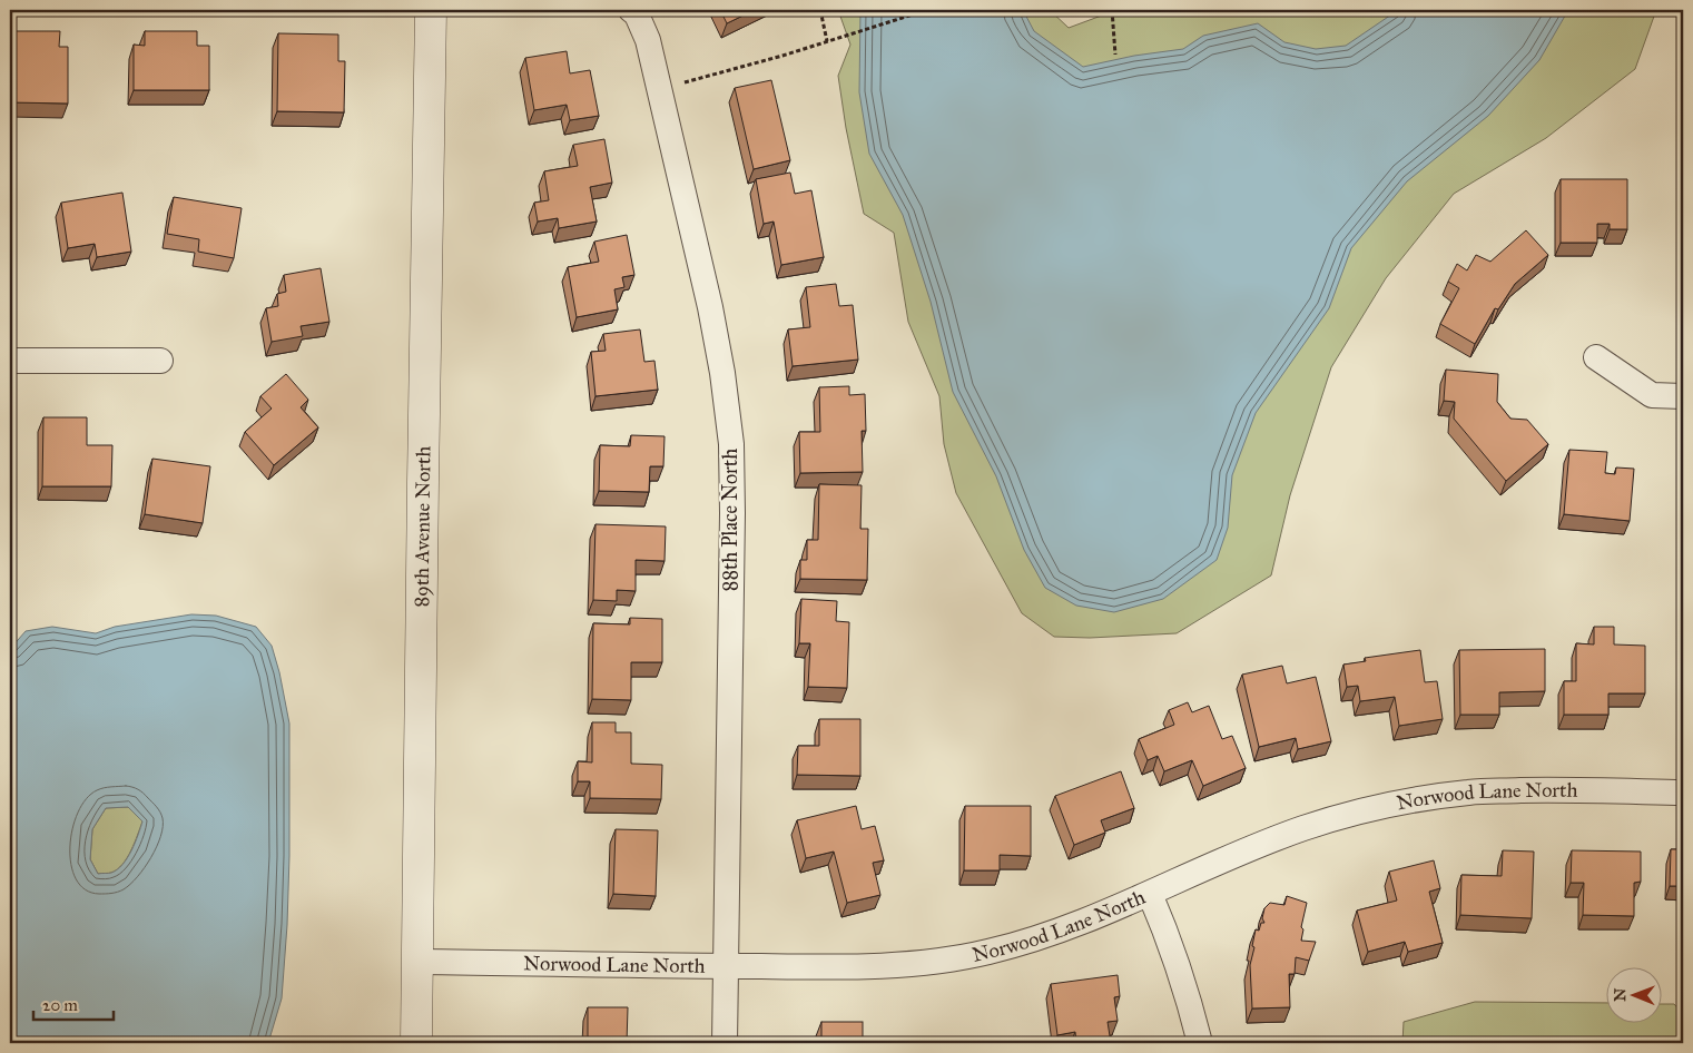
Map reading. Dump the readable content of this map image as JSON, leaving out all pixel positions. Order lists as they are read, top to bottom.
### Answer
{
  "streets": {
    "street": ["88th Place North", "89th Avenue North", "Norwood Lane North"]
  },
  "crossings": [
    ["88th Place North", "Norwood Lane North"],
    ["89th Avenue North", "Norwood Lane North"]
  ],
  "scale_bar": "20 m",
  "north": "left"
}
